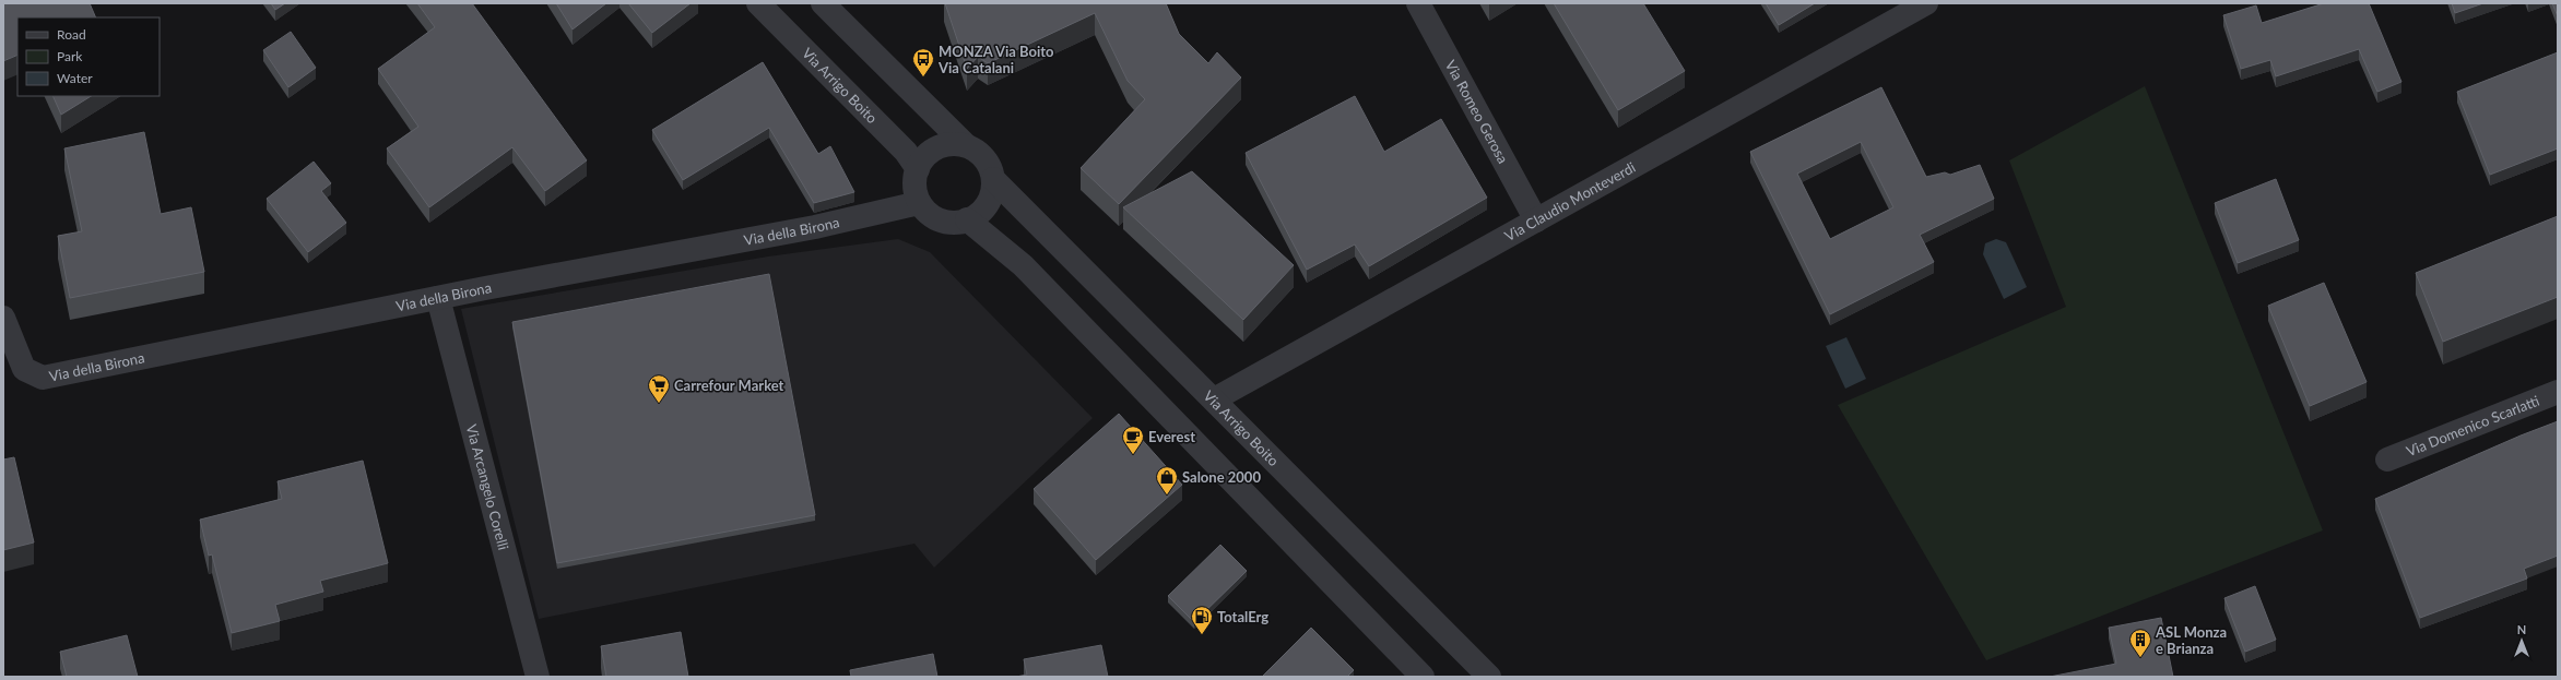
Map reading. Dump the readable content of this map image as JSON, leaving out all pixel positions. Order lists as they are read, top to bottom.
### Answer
{
  "streets": {
    "street": [
      "Via Arrigo Boito",
      "Via Romeo Gerosa",
      "Via Claudio Monteverdi",
      "Via della Birona",
      "Via Domenico Scarlatti",
      "Via Arcangelo Corelli"
    ]
  },
  "crossings": [
    ["Via Arrigo Boito", "Via Claudio Monteverdi"],
    ["Via Arrigo Boito", "Via della Birona"],
    ["Via Romeo Gerosa", "Via Claudio Monteverdi"],
    ["Via della Birona", "Via Arcangelo Corelli"]
  ],
  "places": {
    "bus stop": ["MONZA Via Boito Via Catalani"],
    "supermarket": ["Carrefour Market"],
    "cafe": ["Everest"],
    "shop": ["Salone 2000"],
    "fuel station": ["TotalErg"],
    "building": ["ASL Monza e Brianza"]
  },
  "legend": ["Road", "Park", "Water"],
  "north": "top"
}
